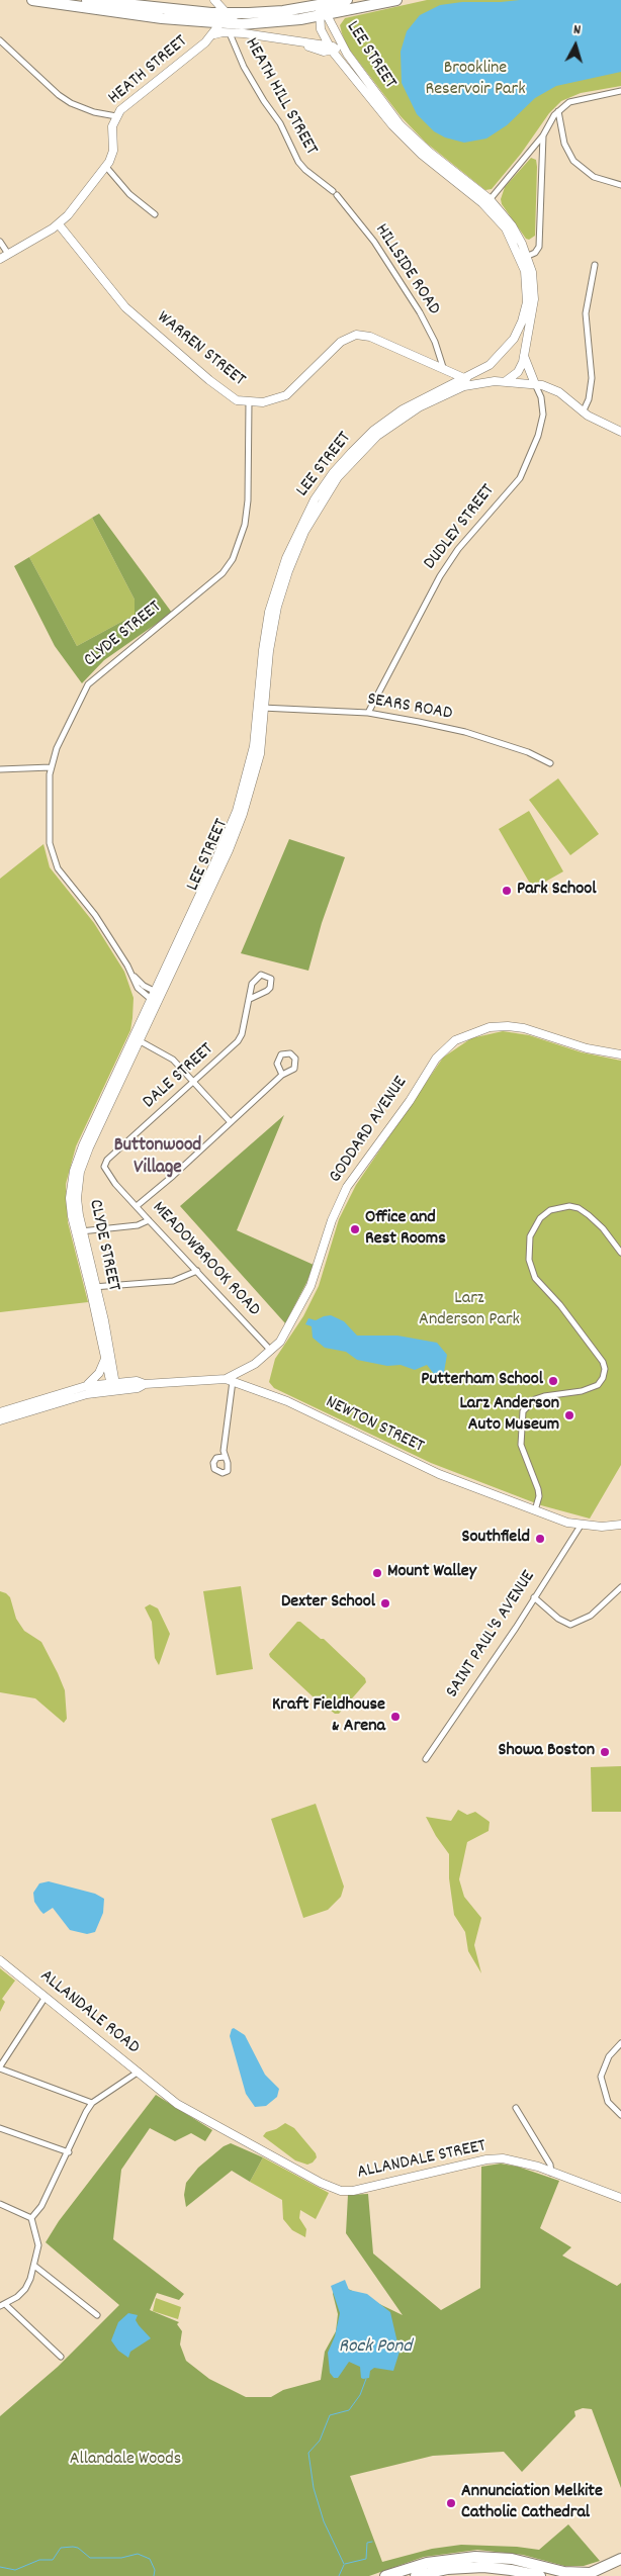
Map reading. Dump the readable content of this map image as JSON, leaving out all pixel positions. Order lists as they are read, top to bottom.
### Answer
{
  "streets": {
    "main road": [
      "LEE STREET",
      "HEATH STREET",
      "WARREN STREET",
      "DUDLEY STREET",
      "CLYDE STREET",
      "GODDARD AVENUE",
      "NEWTON STREET",
      "ALLANDALE ROAD",
      "ALLANDALE STREET"
    ],
    "street": [
      "HEATH HILL STREET",
      "HILLSIDE ROAD",
      "SEARS ROAD",
      "DALE STREET",
      "MEADOWBROOK ROAD",
      "SAINT PAUL'S AVENUE"
    ]
  },
  "crossings": [
    ["LEE STREET", "WARREN STREET"],
    ["LEE STREET", "DUDLEY STREET"],
    ["LEE STREET", "CLYDE STREET"],
    ["LEE STREET", "SEARS ROAD"],
    ["HEATH STREET", "WARREN STREET"],
    ["HEATH HILL STREET", "HILLSIDE ROAD"],
    ["HILLSIDE ROAD", "WARREN STREET"],
    ["WARREN STREET", "CLYDE STREET"],
    ["DUDLEY STREET", "SEARS ROAD"],
    ["CLYDE STREET", "NEWTON STREET"],
    ["DALE STREET", "MEADOWBROOK ROAD"],
    ["GODDARD AVENUE", "MEADOWBROOK ROAD"],
    ["GODDARD AVENUE", "NEWTON STREET"],
    ["NEWTON STREET", "SAINT PAUL'S AVENUE"],
    ["ALLANDALE ROAD", "ALLANDALE STREET"]
  ],
  "districts": ["Buttonwood Village"],
  "water": ["Rock Pond"],
  "parks": ["Brookline Reservoir Park", "Larz Anderson Park", "Allandale Woods"],
  "places": [
    "Park School",
    "Office and Rest Rooms",
    "Putterham School",
    "Larz Anderson Auto Museum",
    "Southfield",
    "Mount Walley",
    "Dexter School",
    "Kraft Fieldhouse & Arena",
    "Showa Boston",
    "Annunciation Melkite Catholic Cathedral"
  ],
  "north": "top"
}
